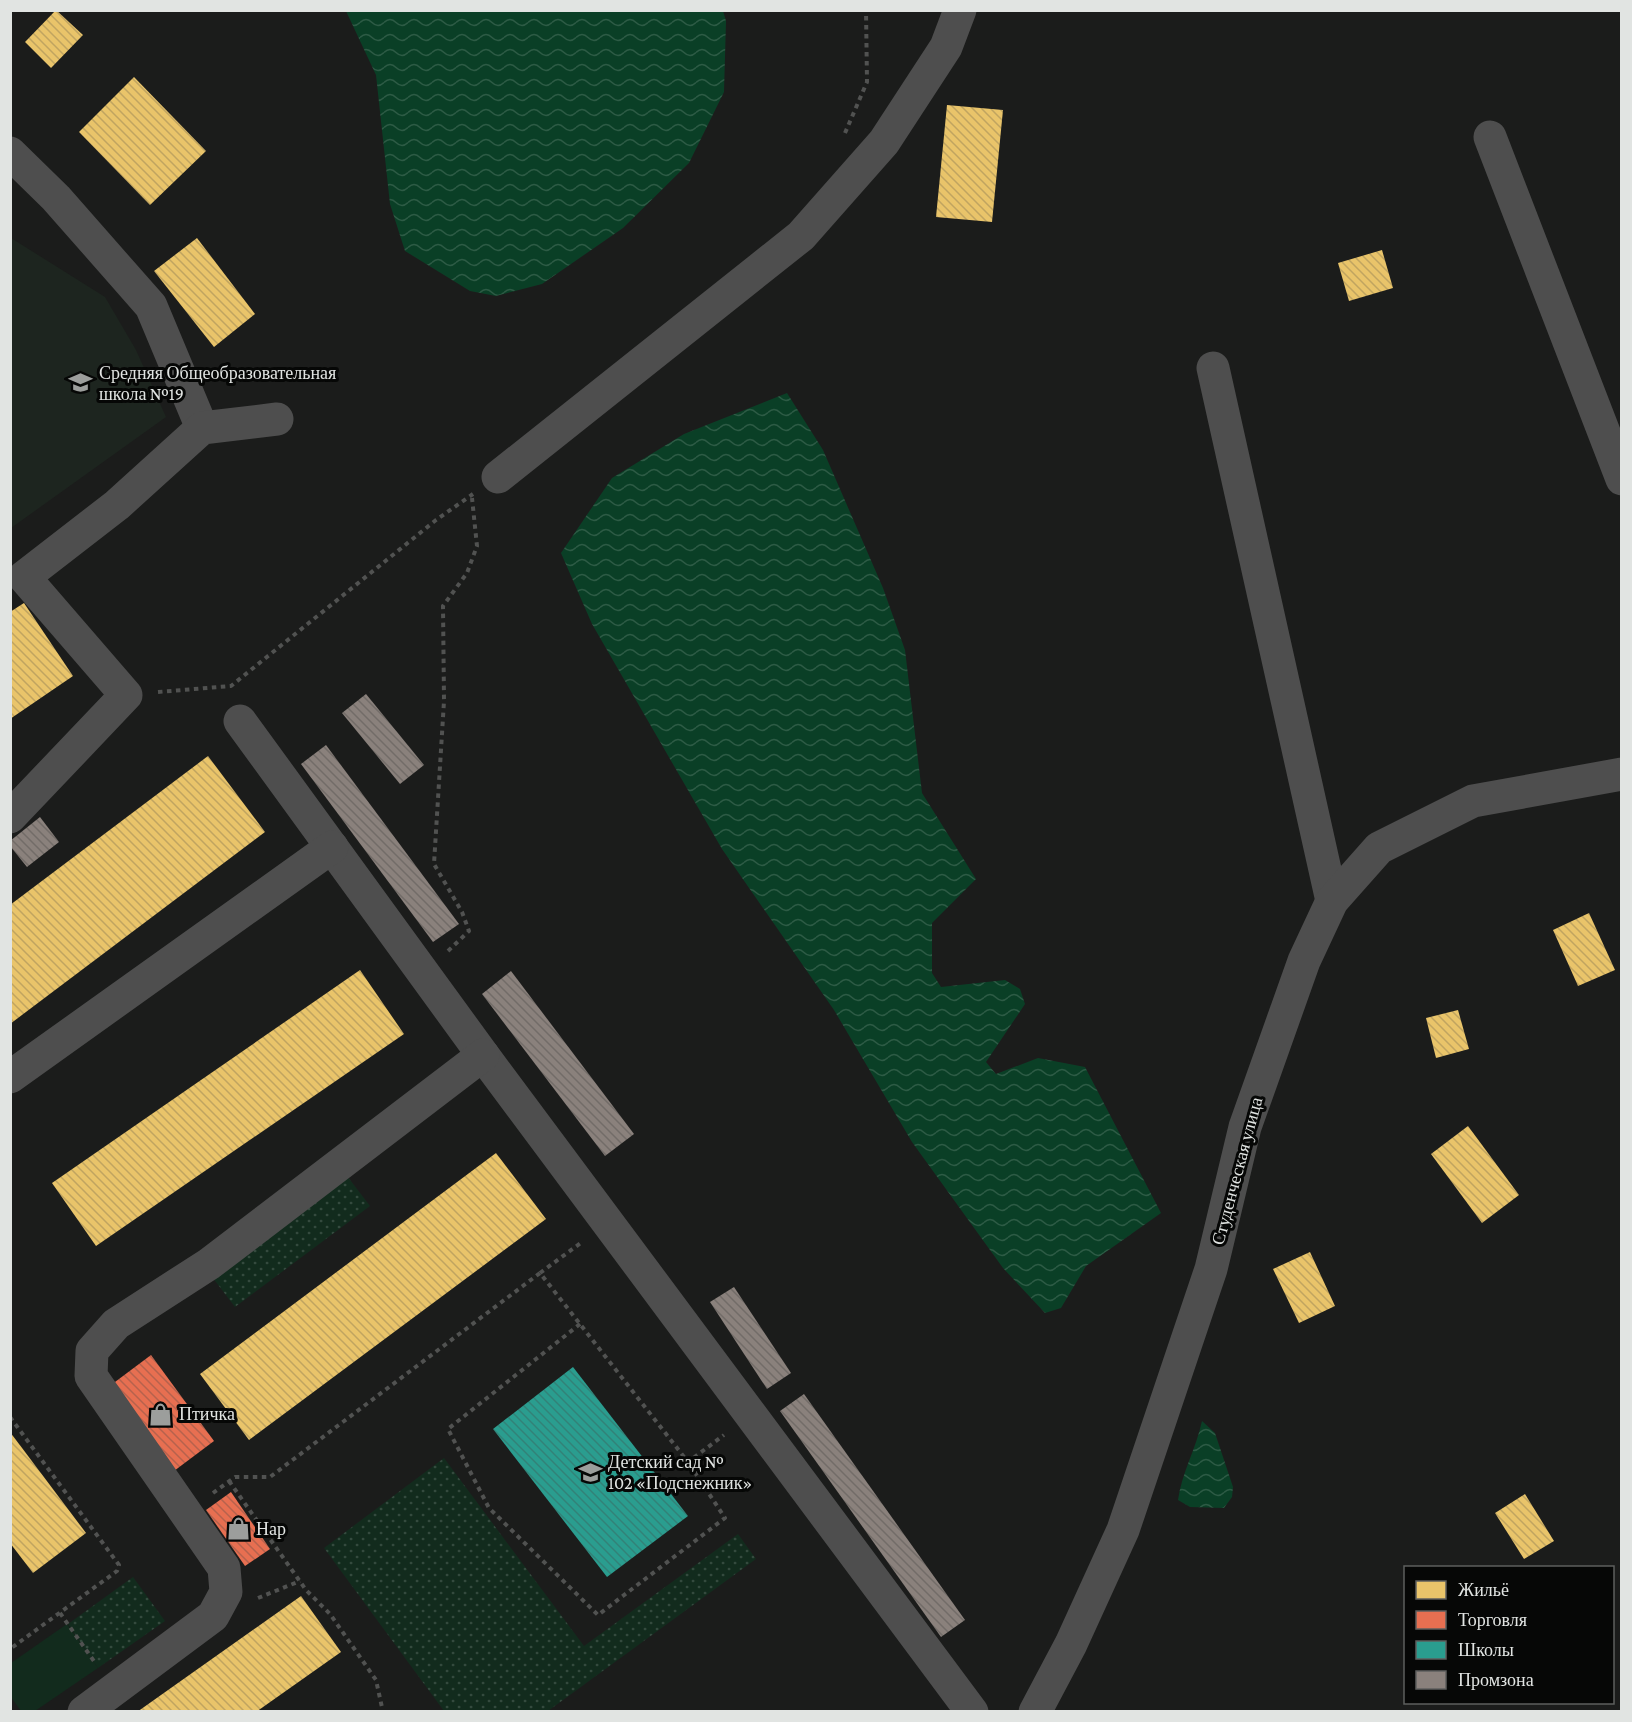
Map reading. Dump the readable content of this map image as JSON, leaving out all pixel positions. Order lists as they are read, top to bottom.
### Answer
{
  "streets": {
    "street": ["Студенческая улица"]
  },
  "places": {
    "school or university": ["Средняя Общеобразовательная школа №19", "Детский сад № 102 «Подснежник»"],
    "shop": ["Птичка", "Нар"]
  },
  "legend": [
    "Жильё",
    "Торговля",
    "Школы",
    "Промзона"
  ]
}
